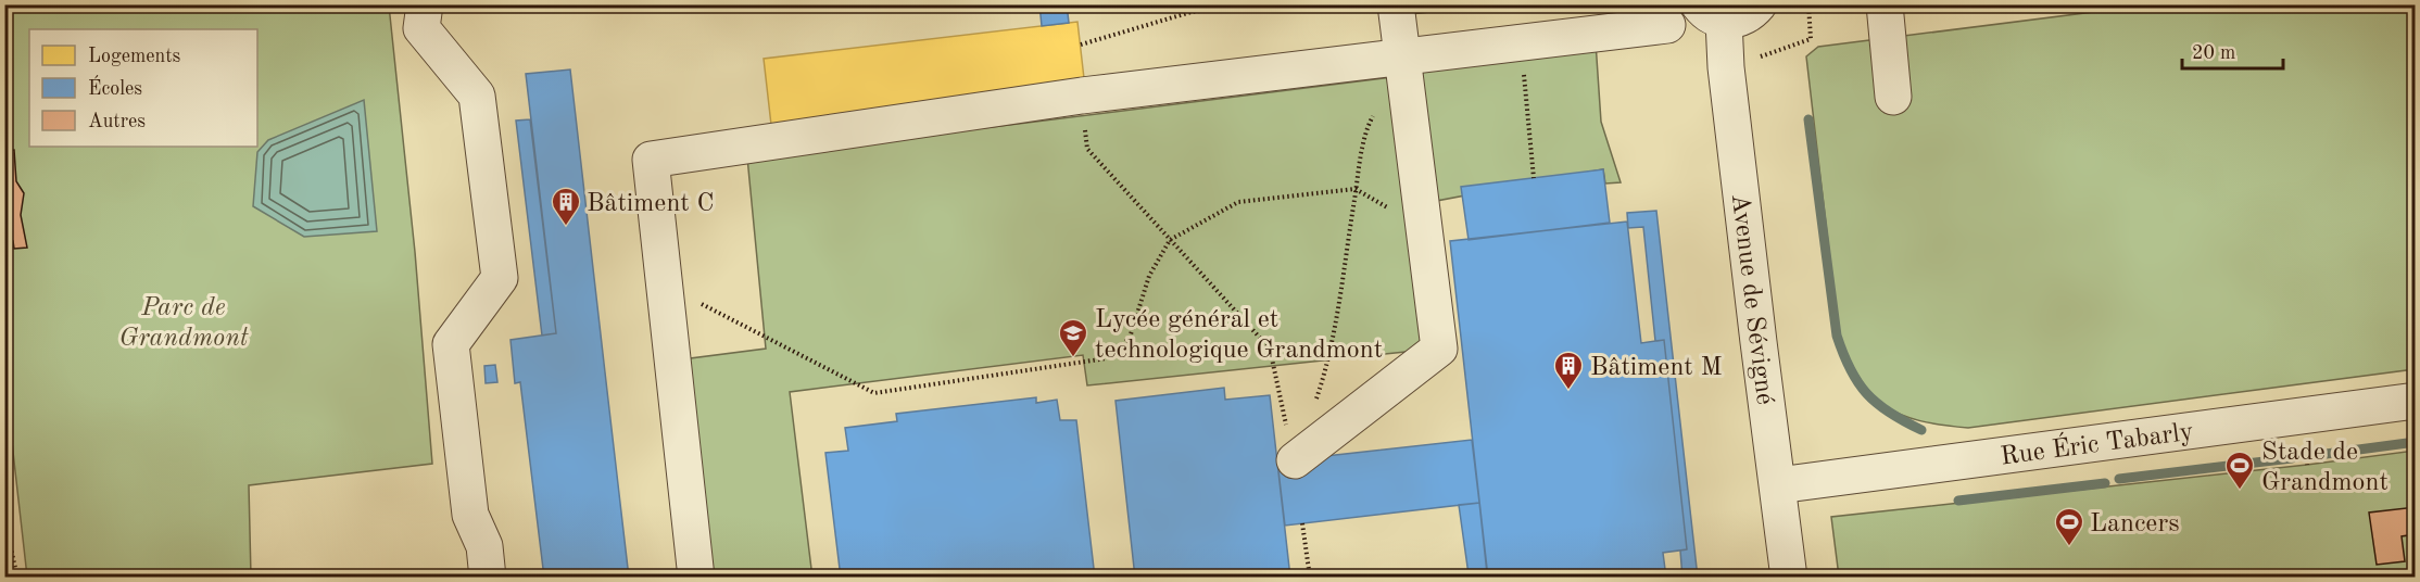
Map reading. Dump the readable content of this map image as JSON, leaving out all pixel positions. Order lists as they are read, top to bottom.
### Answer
{
  "streets": {
    "street": ["Avenue de Sévigné", "Rue Éric Tabarly"]
  },
  "parks": ["Parc de Grandmont"],
  "places": {
    "building": ["Bâtiment C", "Bâtiment M"],
    "school or university": ["Lycée général et technologique Grandmont"],
    "sports": ["Stade de Grandmont", "Lancers"]
  },
  "legend": ["Logements", "Écoles", "Autres"],
  "scale_bar": "20 m"
}
